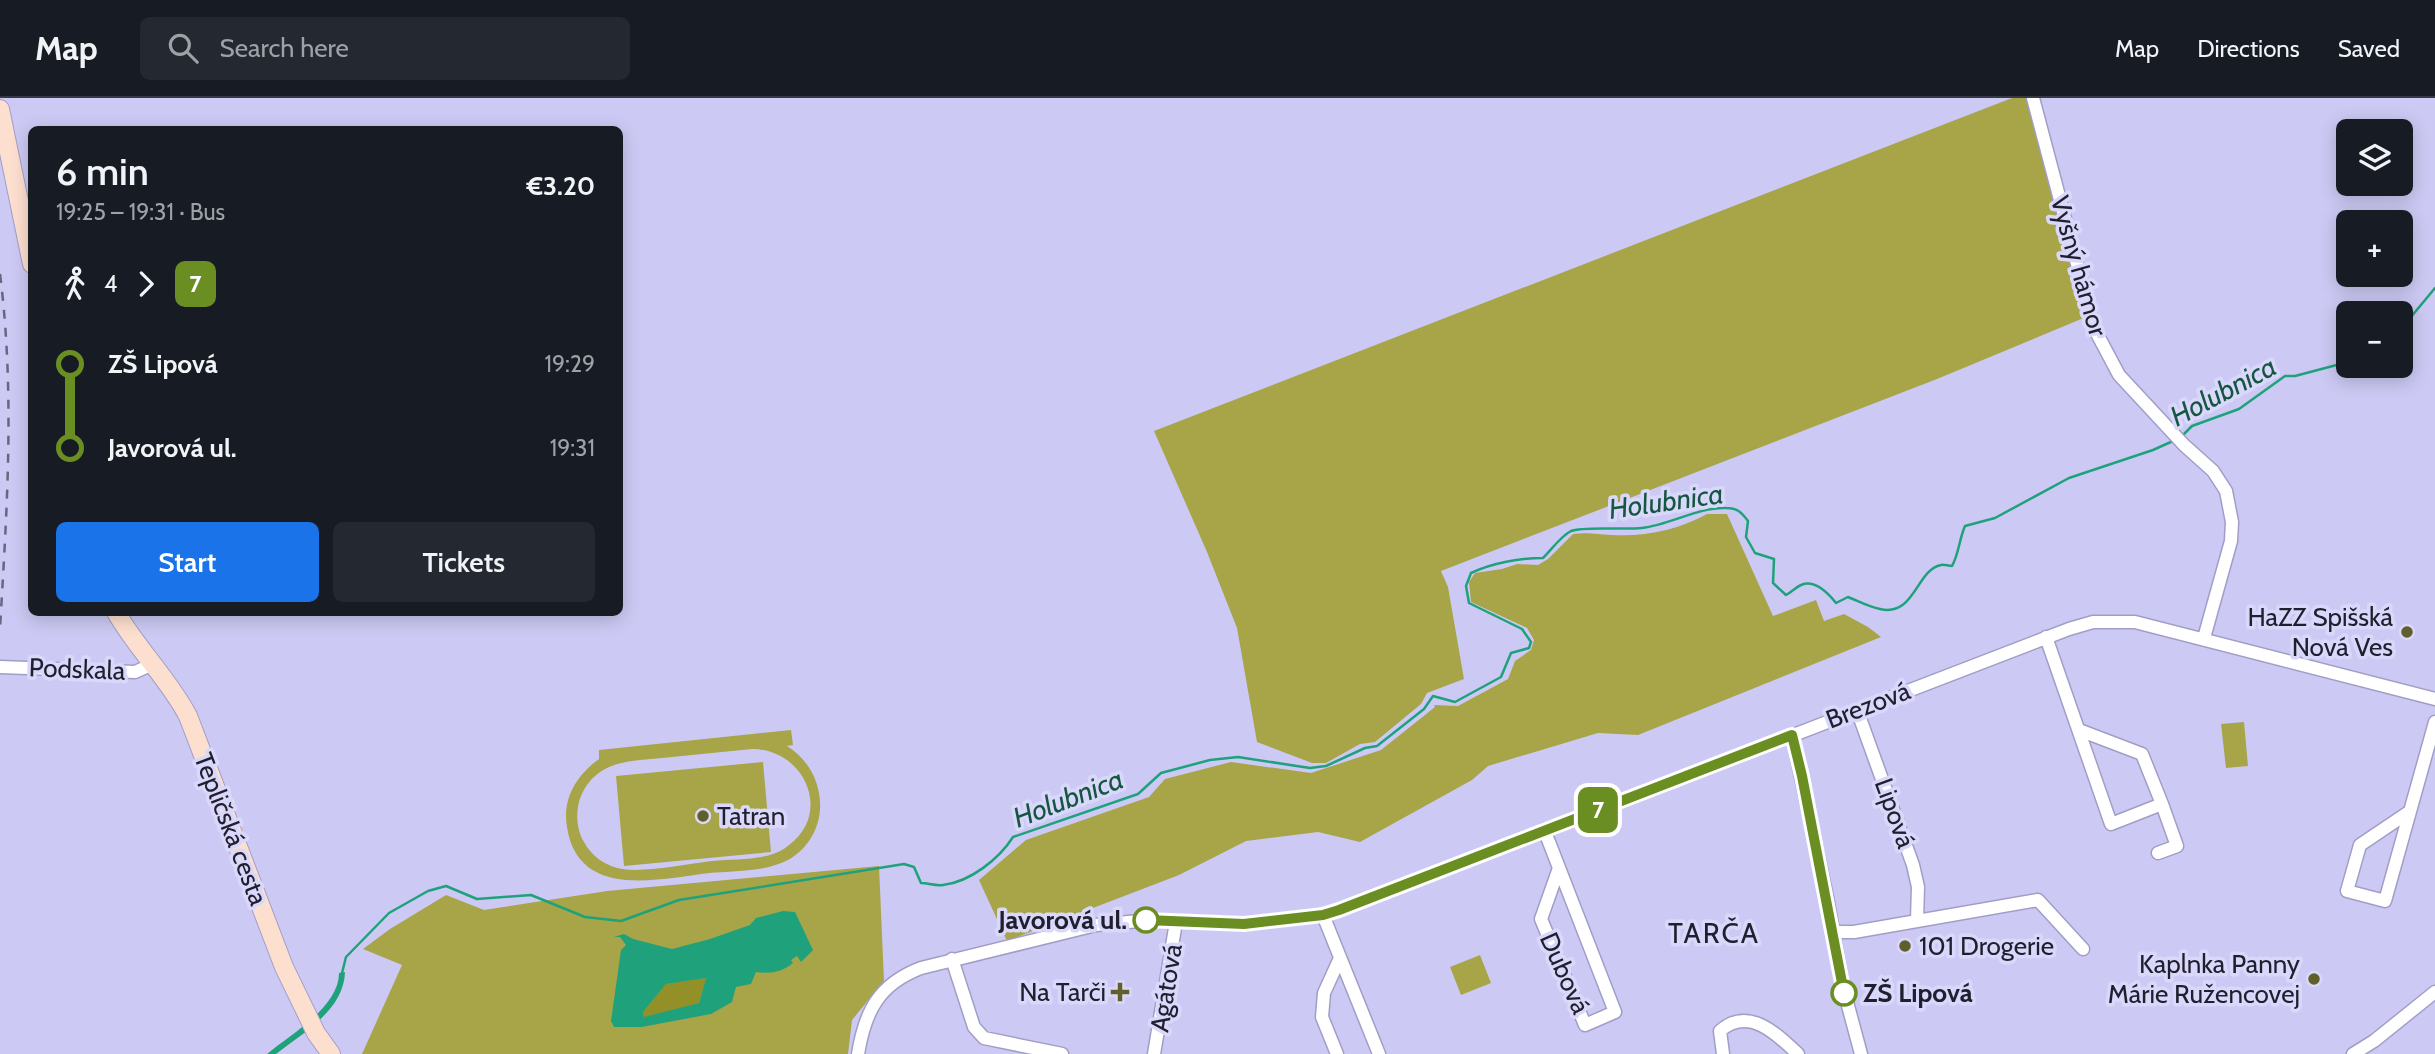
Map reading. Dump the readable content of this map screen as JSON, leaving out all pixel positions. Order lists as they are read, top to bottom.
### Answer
{
  "streets": {
    "street": [
      "Vyšný hámor",
      "Podskala",
      "Brezová",
      "Lipová",
      "Tepličská cesta",
      "Dubová",
      "Agátová"
    ]
  },
  "crossings": [
    ["Vyšný hámor", "Brezová"],
    ["Podskala", "Tepličská cesta"],
    ["Brezová", "Lipová"],
    ["Brezová", "Dubová"],
    ["Brezová", "Agátová"]
  ],
  "districts": ["TARČA"],
  "water": ["Holubnica"],
  "places": {
    "other": [
      "HaZZ Spišská Nová Ves",
      "Tatran",
      "Javorová ul.",
      "101 Drogerie",
      "Kaplnka Panny Márie Ružencovej",
      "ZŠ Lipová"
    ],
    "health": ["Na Tarči"]
  },
  "lines": ["bus line 7"],
  "page": {
    "header": "Map",
    "search": "Search here",
    "nav": ["Map", "Directions", "Saved"],
    "on_map": "7",
    "map_buttons": ["+", "−"],
    "heading": ["6 min", "19:25 – 19:31 · Bus", "€3.20"],
    "legs": ["4", "7"],
    "list": [
      {
        "name": "ZŠ Lipová",
        "value": "19:29"
      },
      {
        "name": "Javorová ul.",
        "value": "19:31"
      }
    ],
    "buttons": ["Start", "Tickets"]
  }
}
